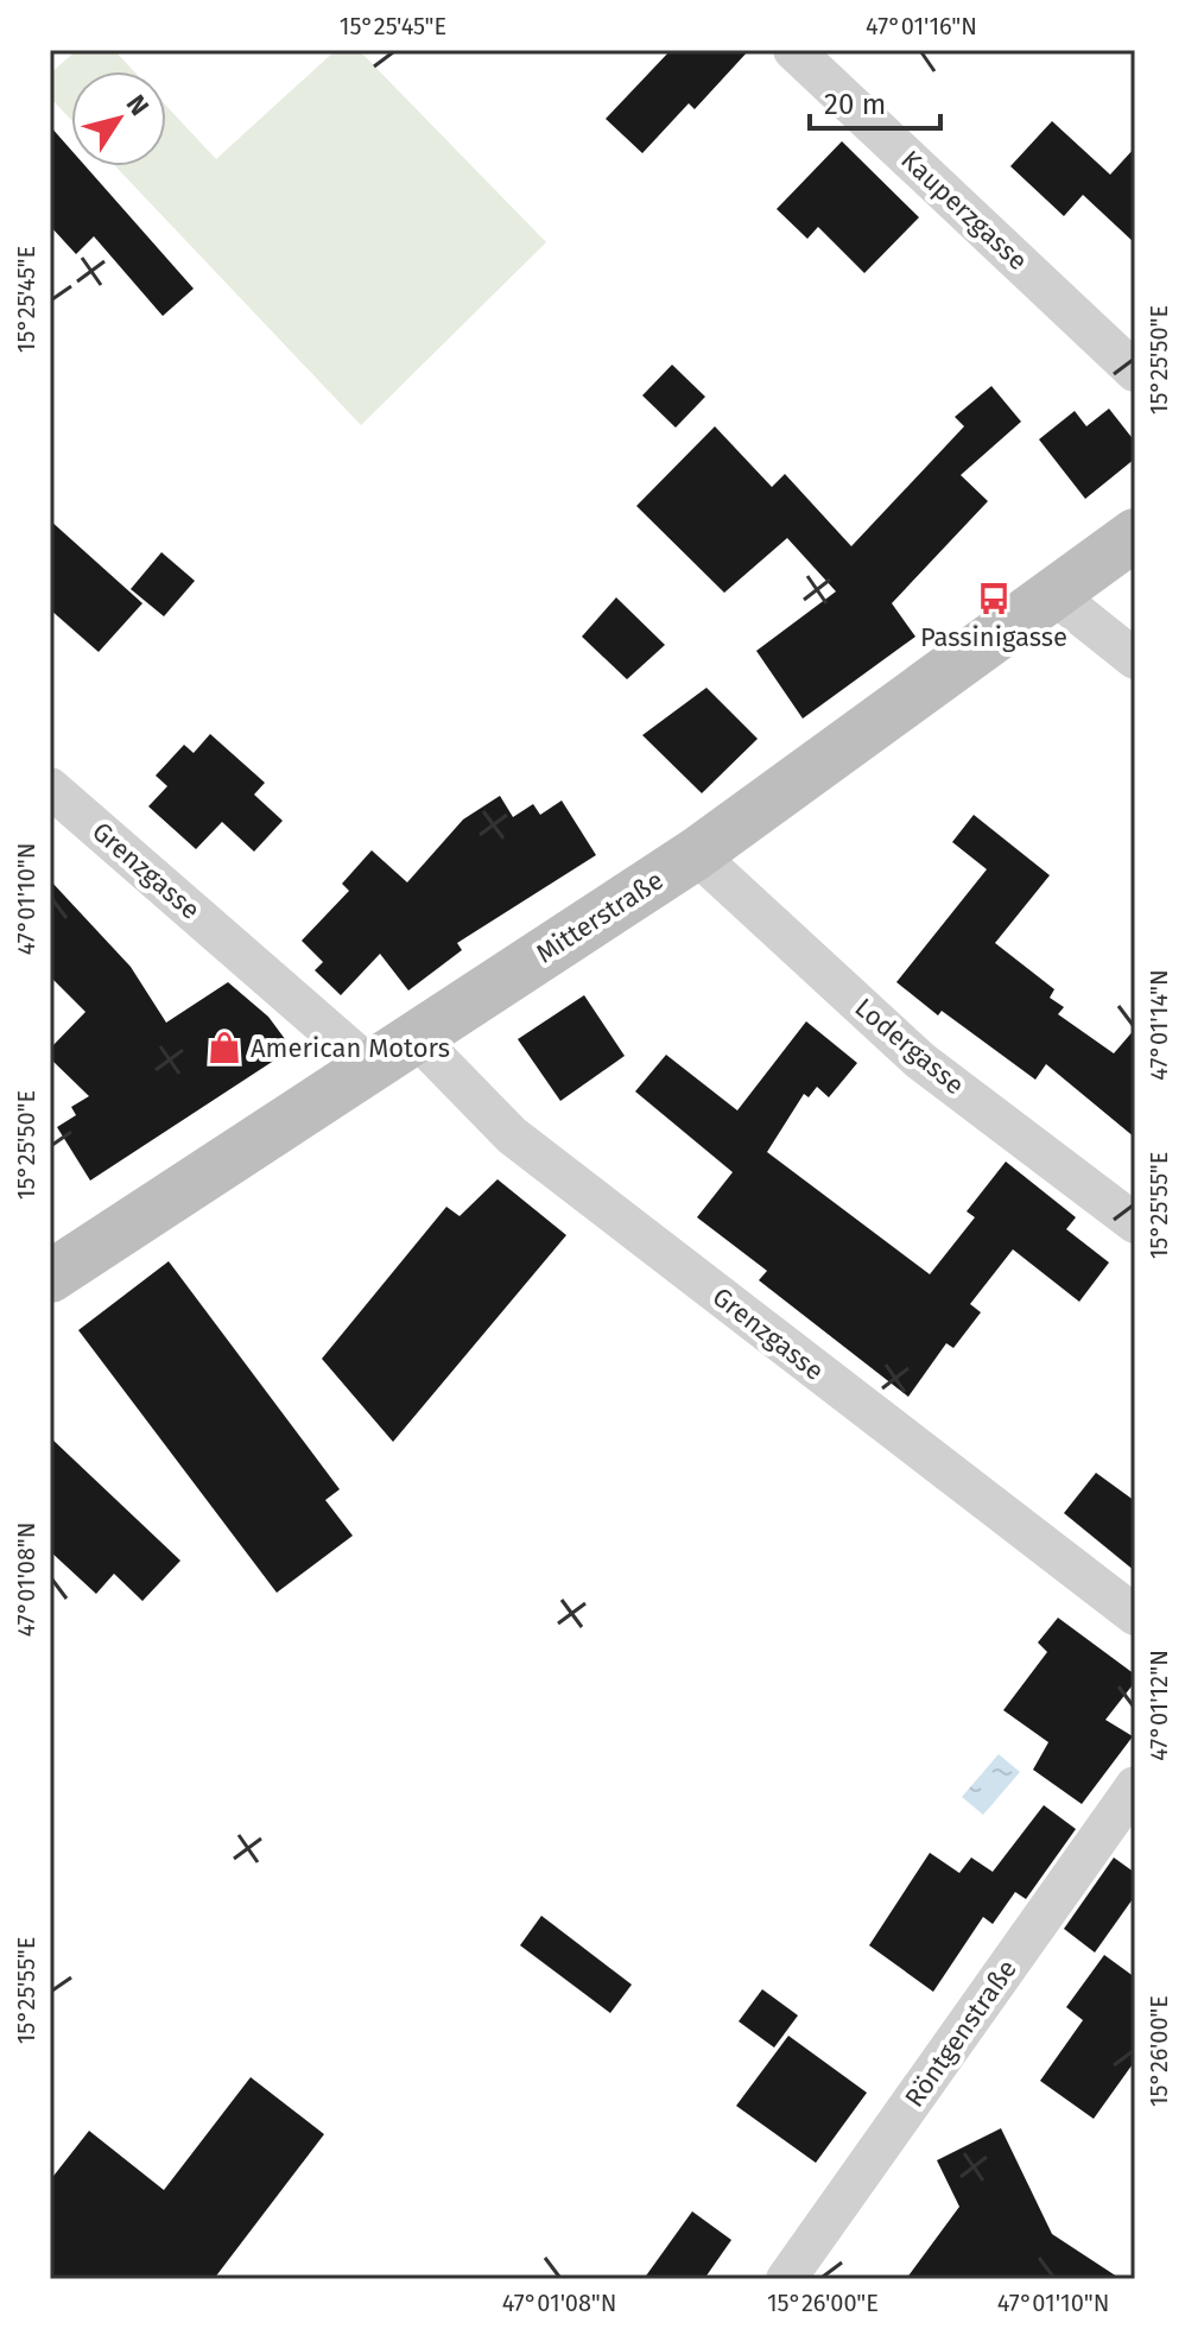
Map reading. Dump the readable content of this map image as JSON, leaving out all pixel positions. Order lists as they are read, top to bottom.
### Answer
{
  "streets": {
    "main road": ["Mitterstraße"],
    "street": [
      "Kauperzgasse",
      "Grenzgasse",
      "Lodergasse",
      "Röntgenstraße"
    ]
  },
  "crossings": [
    ["Grenzgasse", "Mitterstraße"],
    ["Mitterstraße", "Lodergasse"]
  ],
  "places": {
    "bus stop": ["Passinigasse"],
    "shop": ["American Motors"]
  },
  "scale_bar": "20 m",
  "north": "top right",
  "coordinates": [
    "15°25'45\"E",
    "47°01'16\"N",
    "15°25'50\"E",
    "47°01'10\"N",
    "47°01'14\"N",
    "15°25'55\"E",
    "47°01'08\"N",
    "47°01'12\"N",
    "15°26'00\"E"
  ]
}
